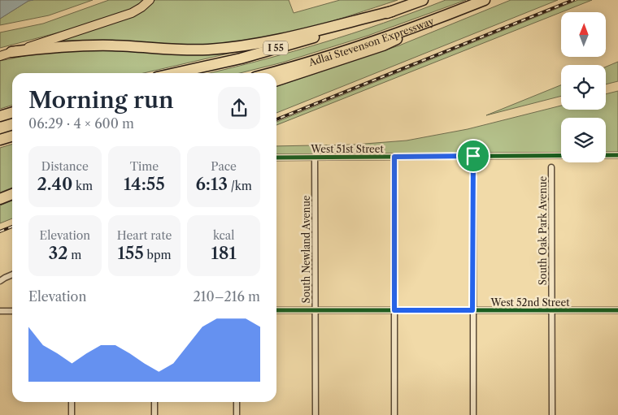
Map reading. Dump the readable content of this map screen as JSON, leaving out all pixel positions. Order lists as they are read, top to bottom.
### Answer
{
  "streets": {
    "highway": ["Adlai Stevenson Expressway", "I 55"],
    "street": [
      "West 51st Street",
      "South Oak Park Avenue",
      "South Newland Avenue",
      "West 52nd Street"
    ]
  },
  "crossings": [
    ["West 51st Street", "South Newland Avenue"],
    ["South Oak Park Avenue", "West 52nd Street"],
    ["South Newland Avenue", "West 52nd Street"]
  ],
  "north": "top",
  "page": {
    "heading": ["Morning run", "06:29 · 4 × 600 m"],
    "stats": [
      ["Distance", "2.40 km"],
      ["Time", "14:55"],
      ["Pace", "6:13 /km"],
      ["Elevation", "32 m"],
      ["Heart rate", "155 bpm"],
      ["kcal", "181"]
    ],
    "chart": ["Elevation", "210–216 m"]
  }
}
